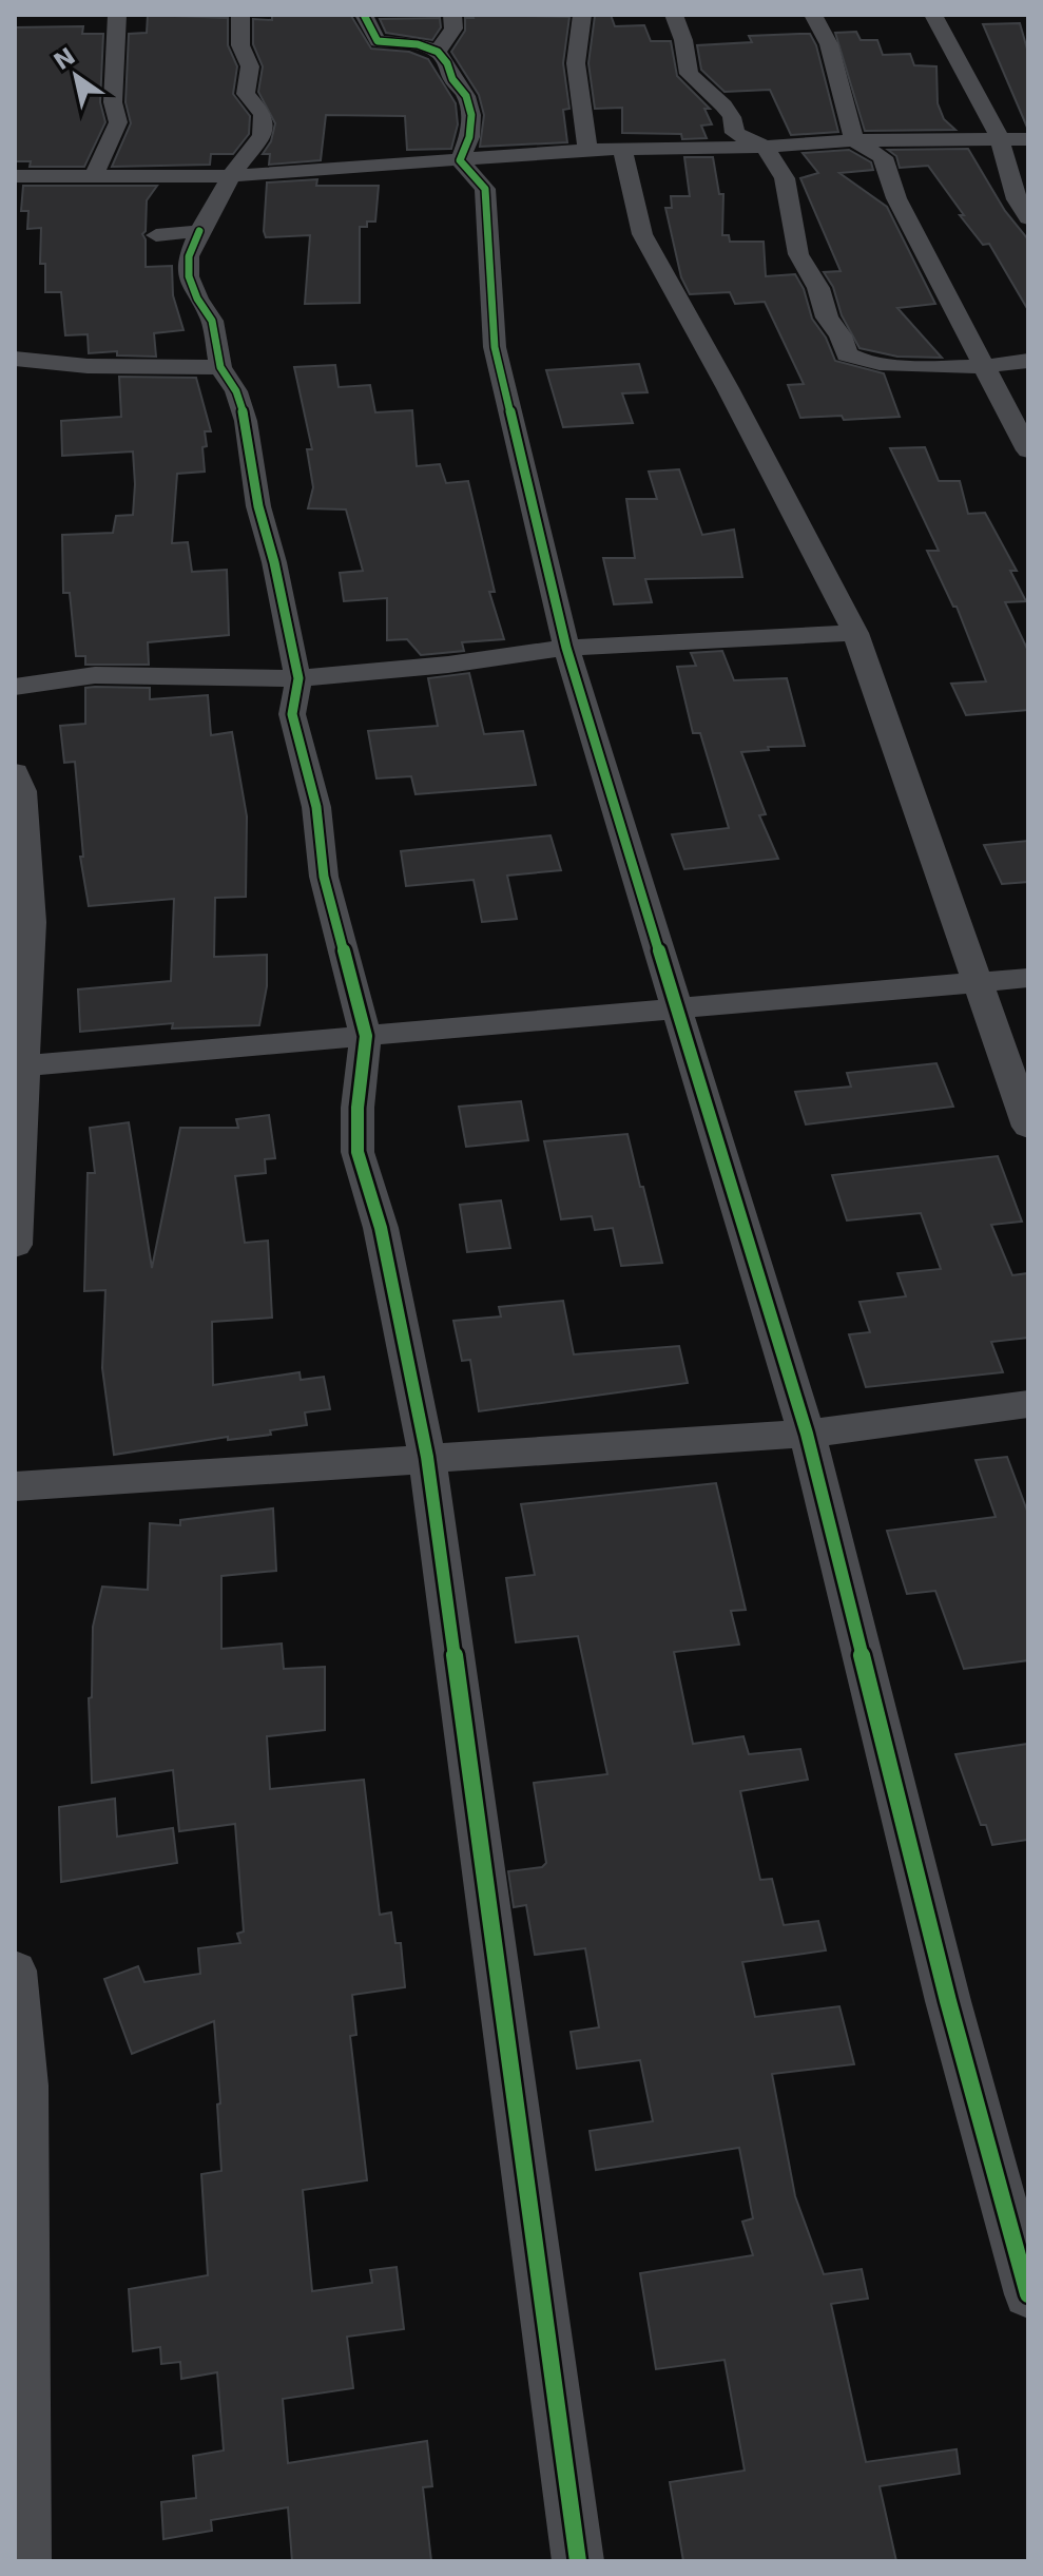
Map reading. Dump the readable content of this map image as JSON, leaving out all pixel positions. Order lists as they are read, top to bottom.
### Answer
{
  "north": "top left"
}
